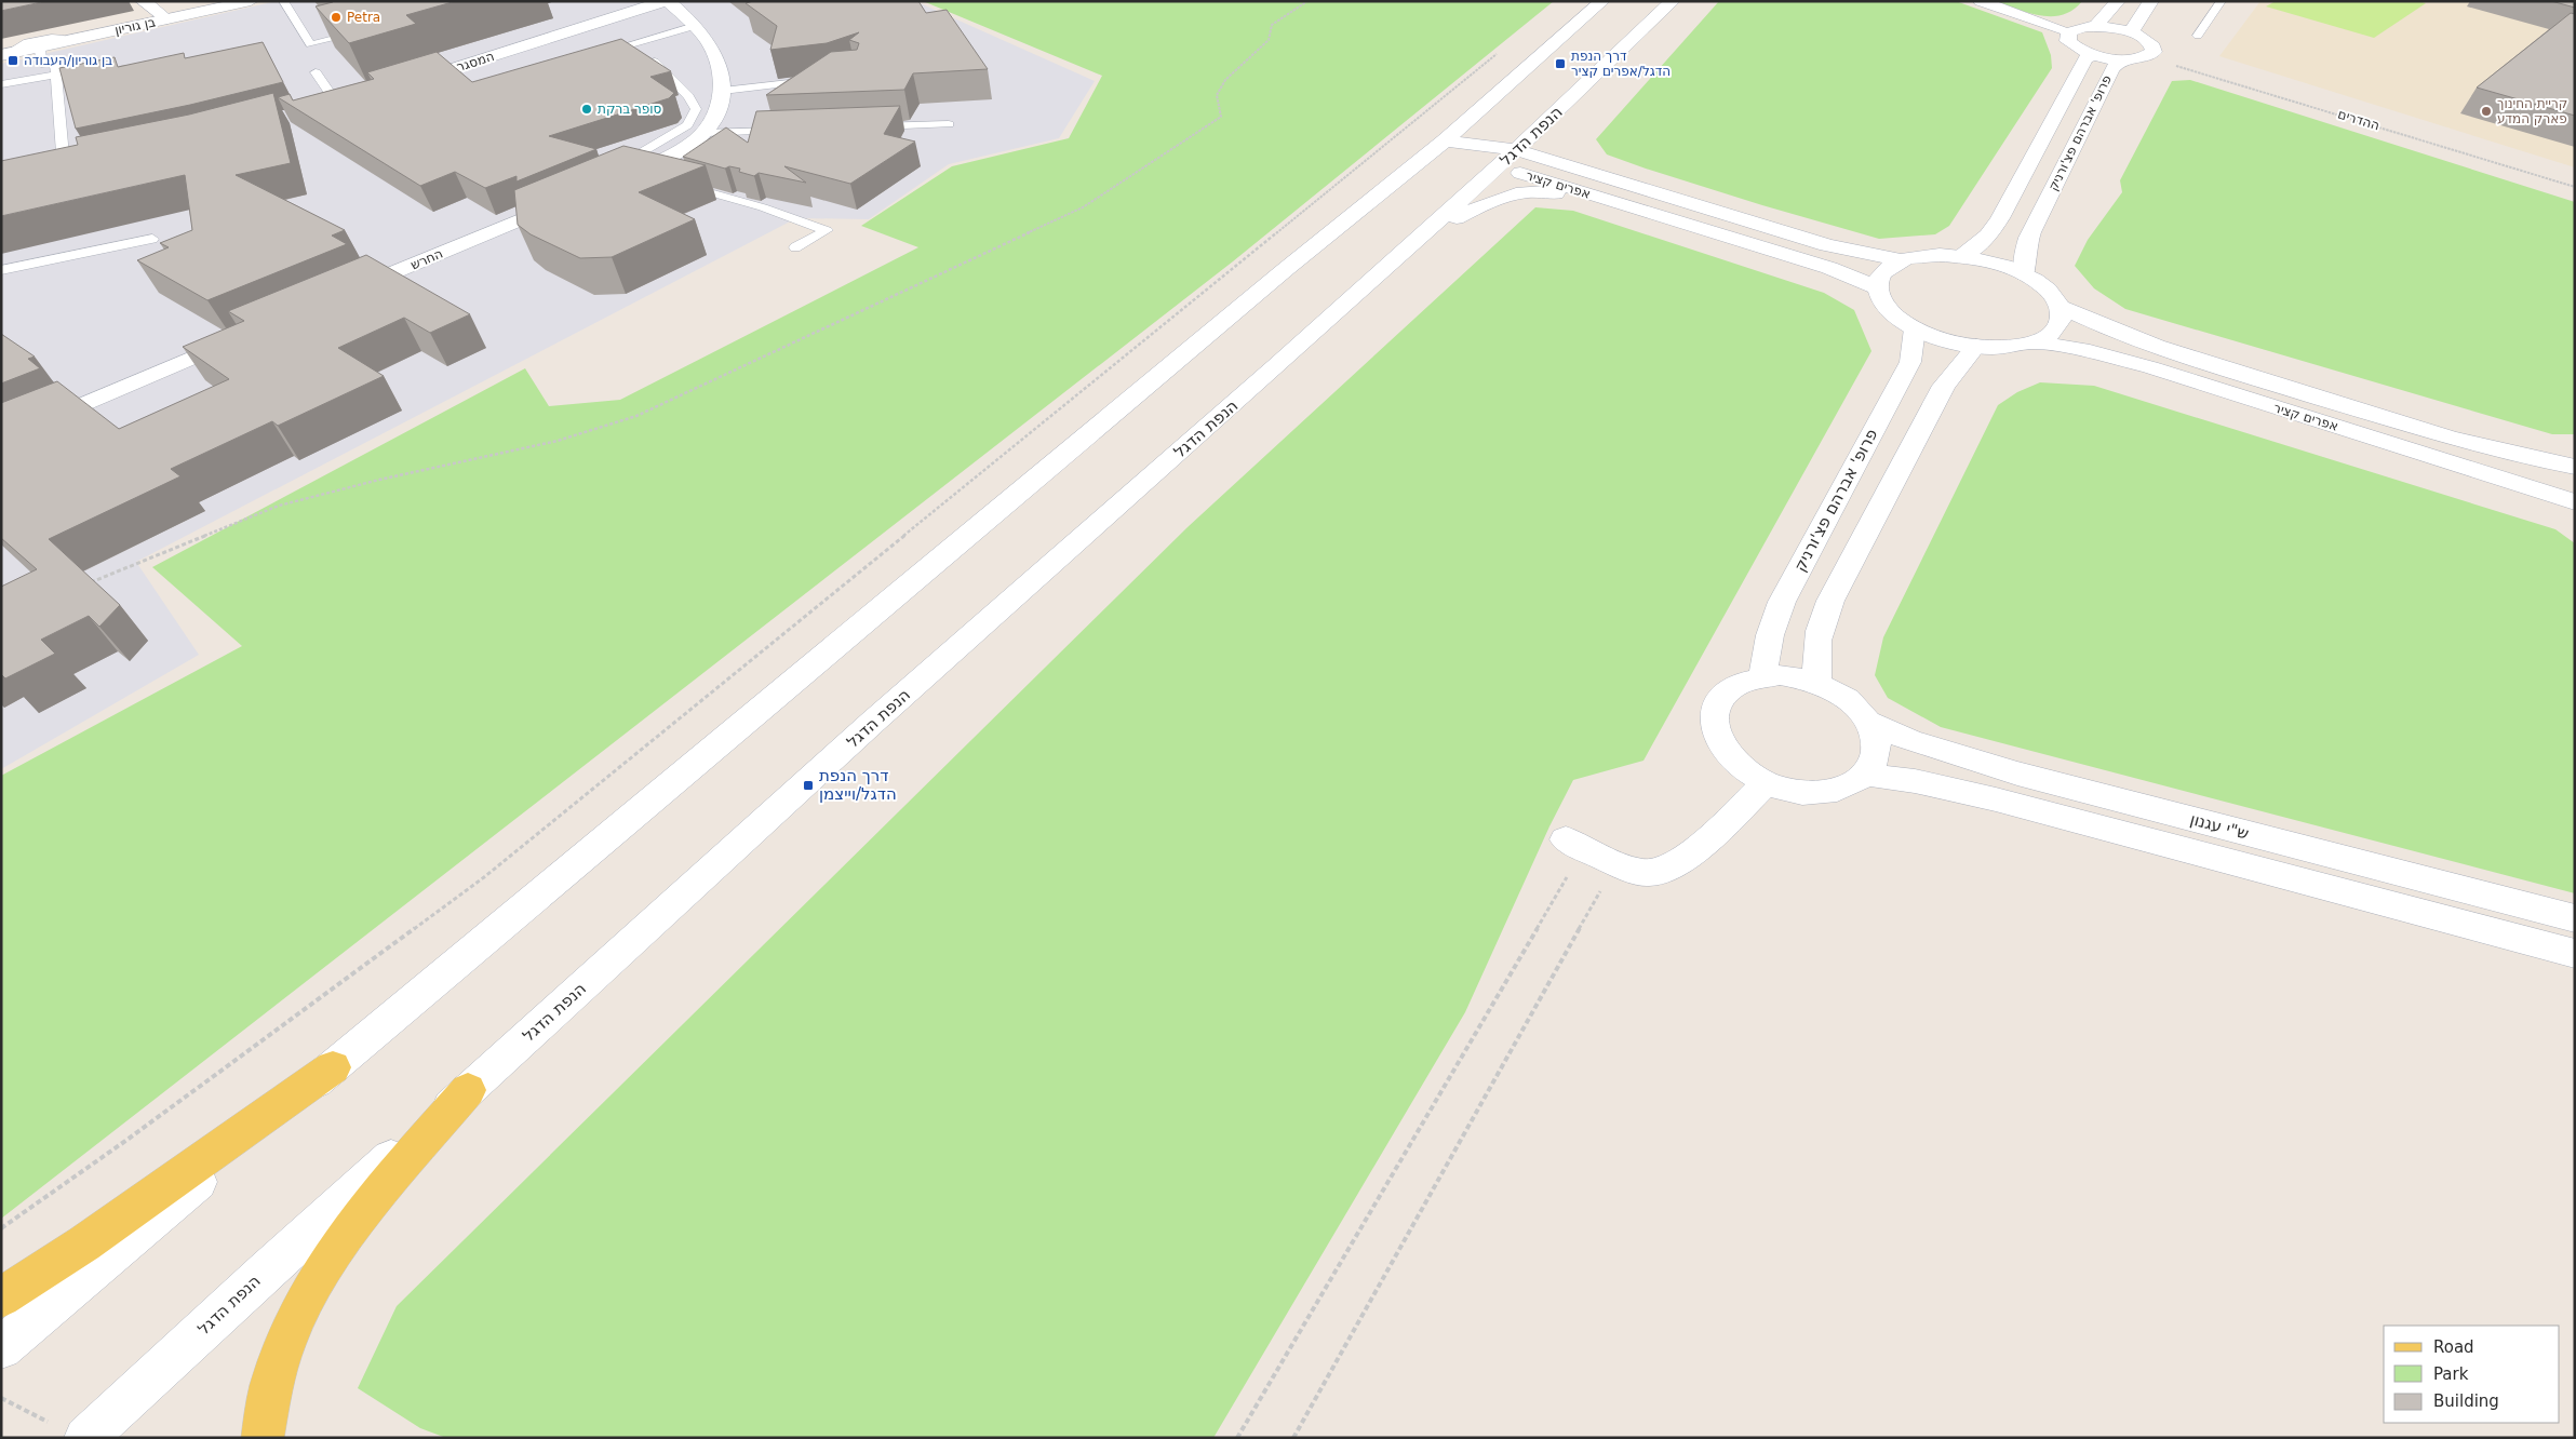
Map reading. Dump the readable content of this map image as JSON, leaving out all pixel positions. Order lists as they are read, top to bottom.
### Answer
{
  "streets": {
    "street": [
      "בן גוריון",
      "המסגר",
      "פרופ' אברהם פצ'ורניק",
      "הנפת הדגל",
      "אפרים קציר",
      "החרש",
      "ש\"י עגנון"
    ],
    "path": ["ההדרים"]
  },
  "crossings": [
    ["ההדרים", "פרופ' אברהם פצ'ורניק"],
    ["פרופ' אברהם פצ'ורניק", "ש\"י עגנון"],
    ["הנפת הדגל", "אפרים קציר"]
  ],
  "places": {
    "other": ["Petra", "סופר ברקת", "קריית החינוך פארק המדע"],
    "transit": ["בן גוריון/העבודה", "דרך הנפת הדגל/אפרים קציר", "דרך הנפת הדגל/וייצמן"]
  },
  "legend": ["Road", "Park", "Building"]
}
